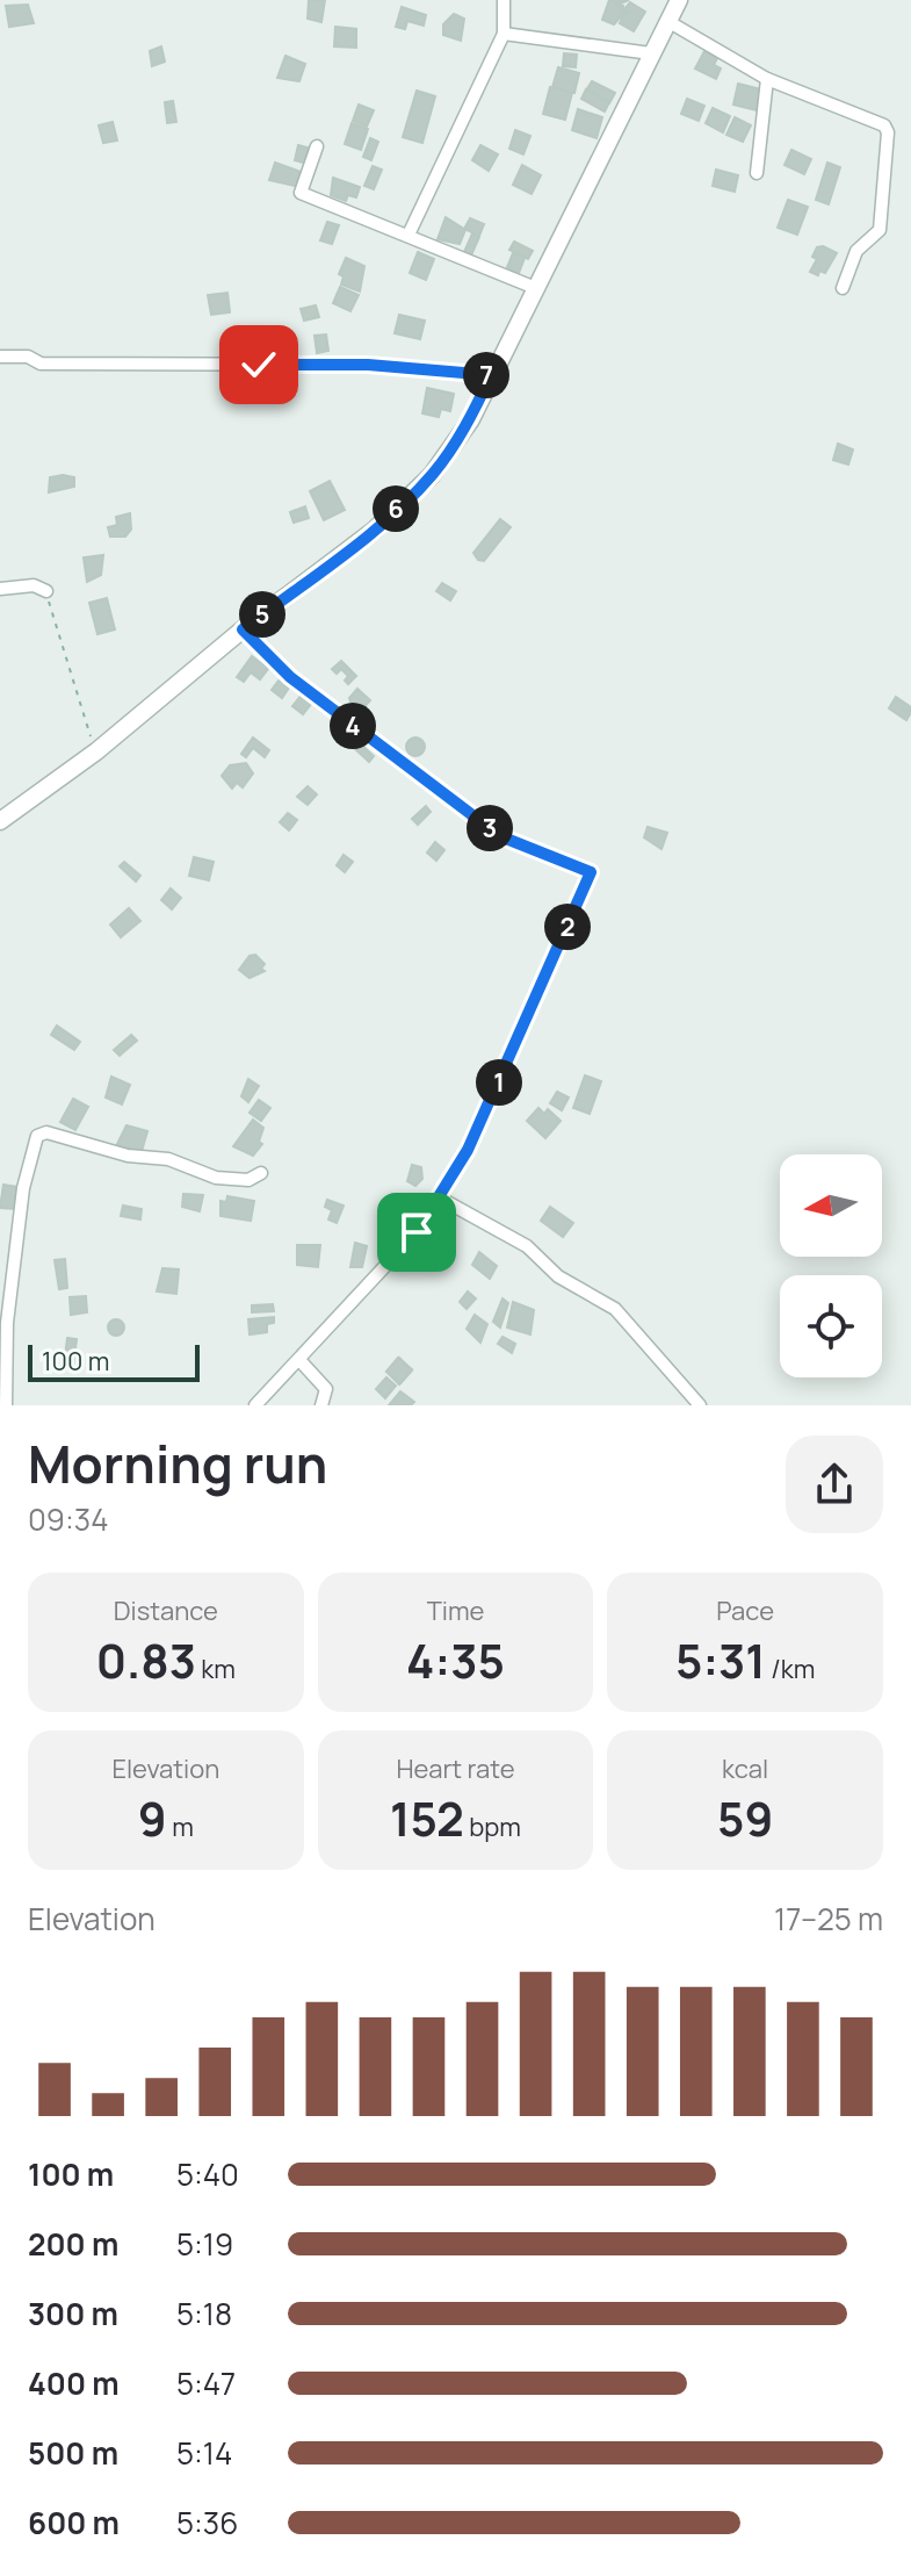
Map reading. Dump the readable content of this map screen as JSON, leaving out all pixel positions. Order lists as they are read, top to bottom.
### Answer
{
  "scale_bar": "100 m",
  "north": "left",
  "page": {
    "pins": [
      "7",
      "6",
      "5",
      "4",
      "3",
      "2",
      "1"
    ],
    "scale": "100 m",
    "heading": ["Morning run", "09:34"],
    "stats": [
      ["Distance", "0.83 km"],
      ["Time", "4:35"],
      ["Pace", "5:31 /km"],
      ["Elevation", "9 m"],
      ["Heart rate", "152 bpm"],
      ["kcal", "59"]
    ],
    "chart": ["Elevation", "17–25 m"],
    "list": [
      {
        "name": "100 m",
        "note": "5:40"
      },
      {
        "name": "200 m",
        "note": "5:19"
      },
      {
        "name": "300 m",
        "note": "5:18"
      },
      {
        "name": "400 m",
        "note": "5:47"
      },
      {
        "name": "500 m",
        "note": "5:14"
      },
      {
        "name": "600 m",
        "note": "5:36"
      }
    ]
  }
}
